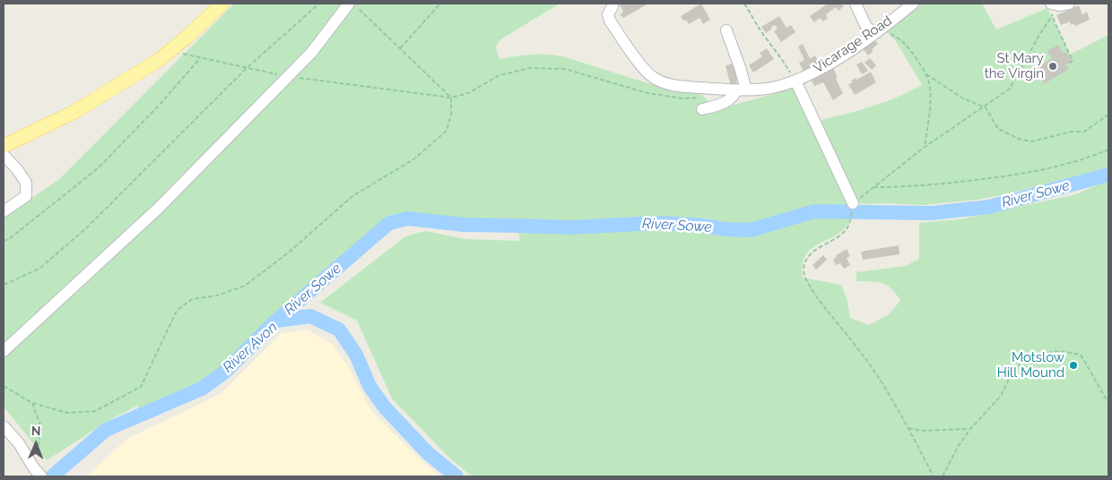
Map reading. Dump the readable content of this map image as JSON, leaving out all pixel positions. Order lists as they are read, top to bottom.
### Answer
{
  "streets": {
    "street": ["Vicarage Road"]
  },
  "water": ["River Sowe", "River Avon"],
  "places": ["St Mary the Virgin", "Motslow Hill Mound"],
  "north": "top"
}
